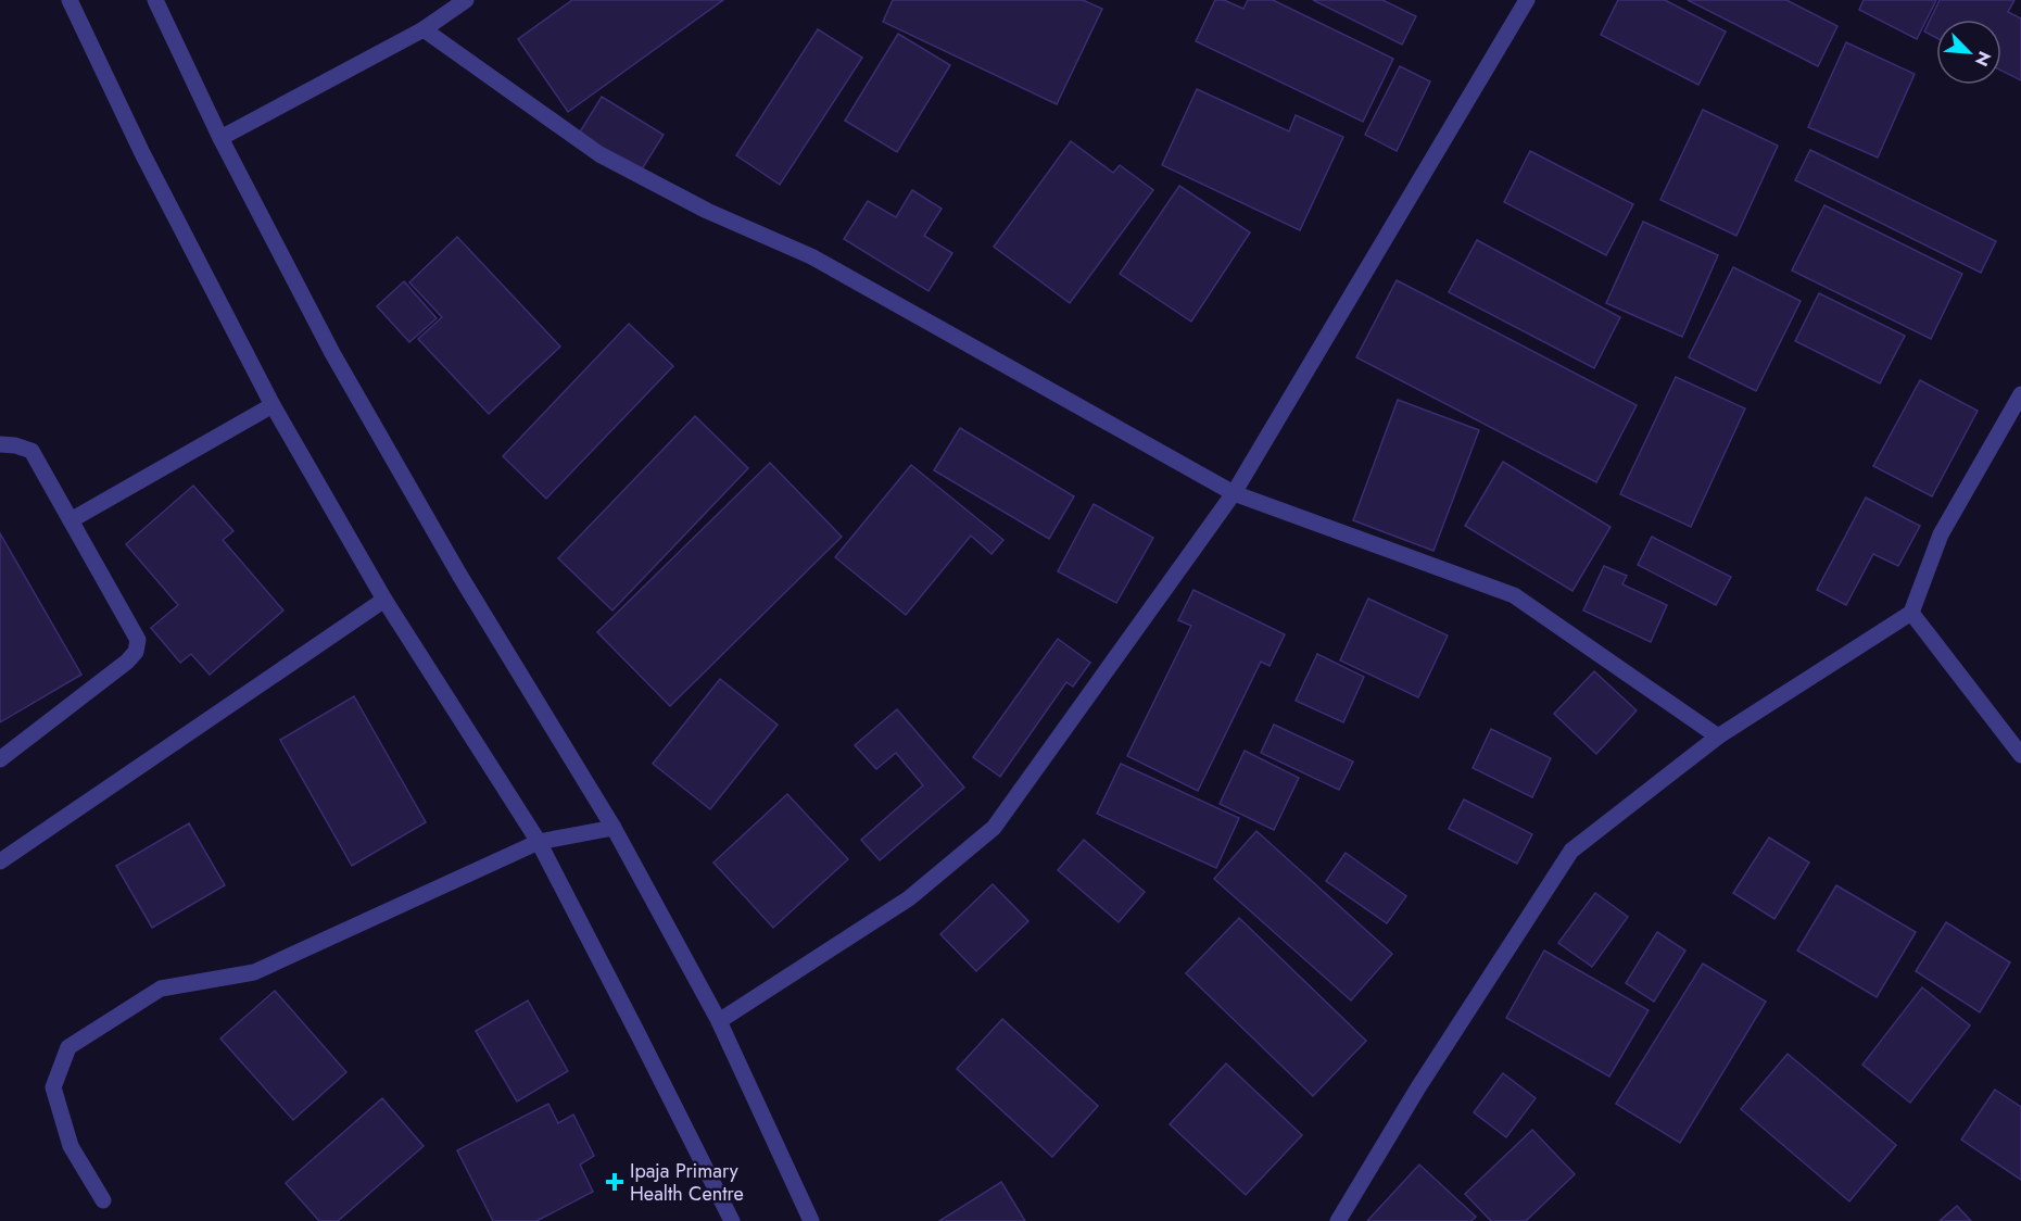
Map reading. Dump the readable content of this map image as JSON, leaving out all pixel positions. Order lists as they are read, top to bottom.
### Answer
{
  "places": {
    "health": ["Ipaja Primary Health Centre"]
  },
  "north": "bottom right"
}
